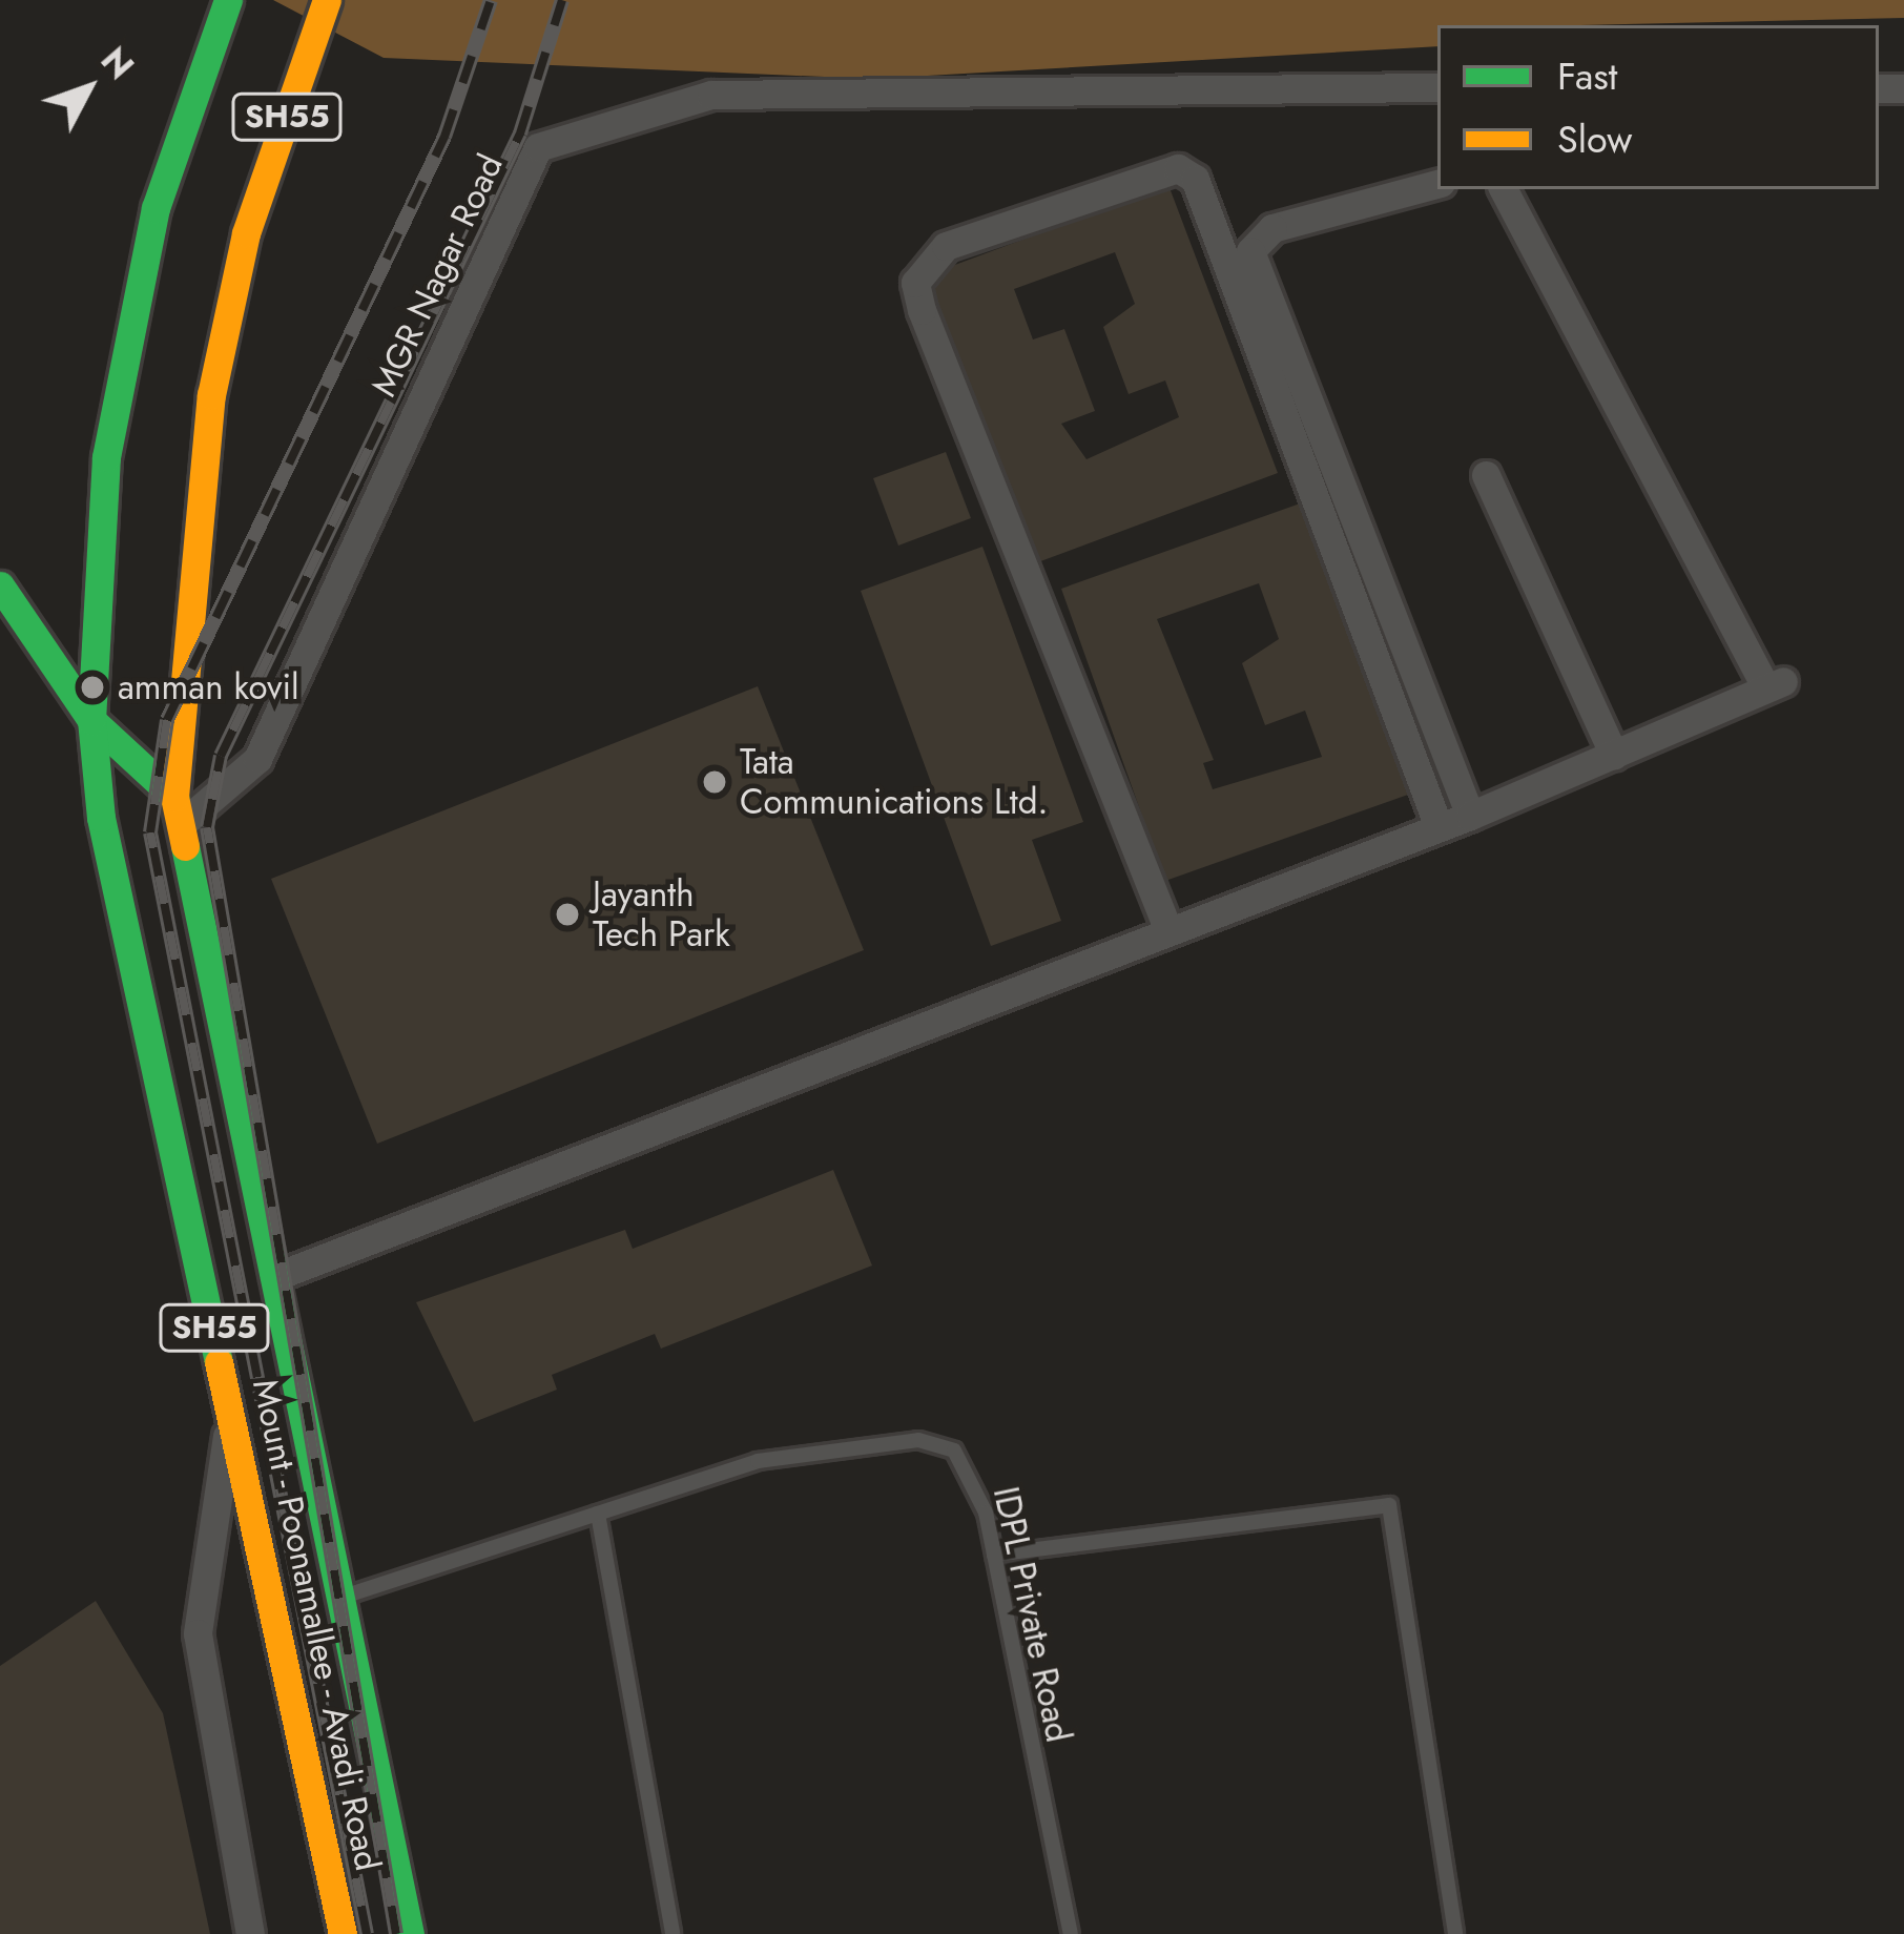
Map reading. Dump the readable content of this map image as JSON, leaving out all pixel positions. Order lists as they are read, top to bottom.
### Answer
{
  "streets": {
    "main road": ["SH55", "Mount - Poonamallee - Avadi Road"],
    "street": ["MGR Nagar Road"],
    "lane": ["IDPL Private Road"]
  },
  "crossings": [
    ["MGR Nagar Road", "Mount - Poonamallee - Avadi Road"],
    ["IDPL Private Road", "Mount - Poonamallee - Avadi Road"]
  ],
  "places": ["amman kovil", "Tata Communications Ltd.", "Jayanth Tech Park"],
  "legend": ["Fast", "Slow"],
  "north": "top right"
}
